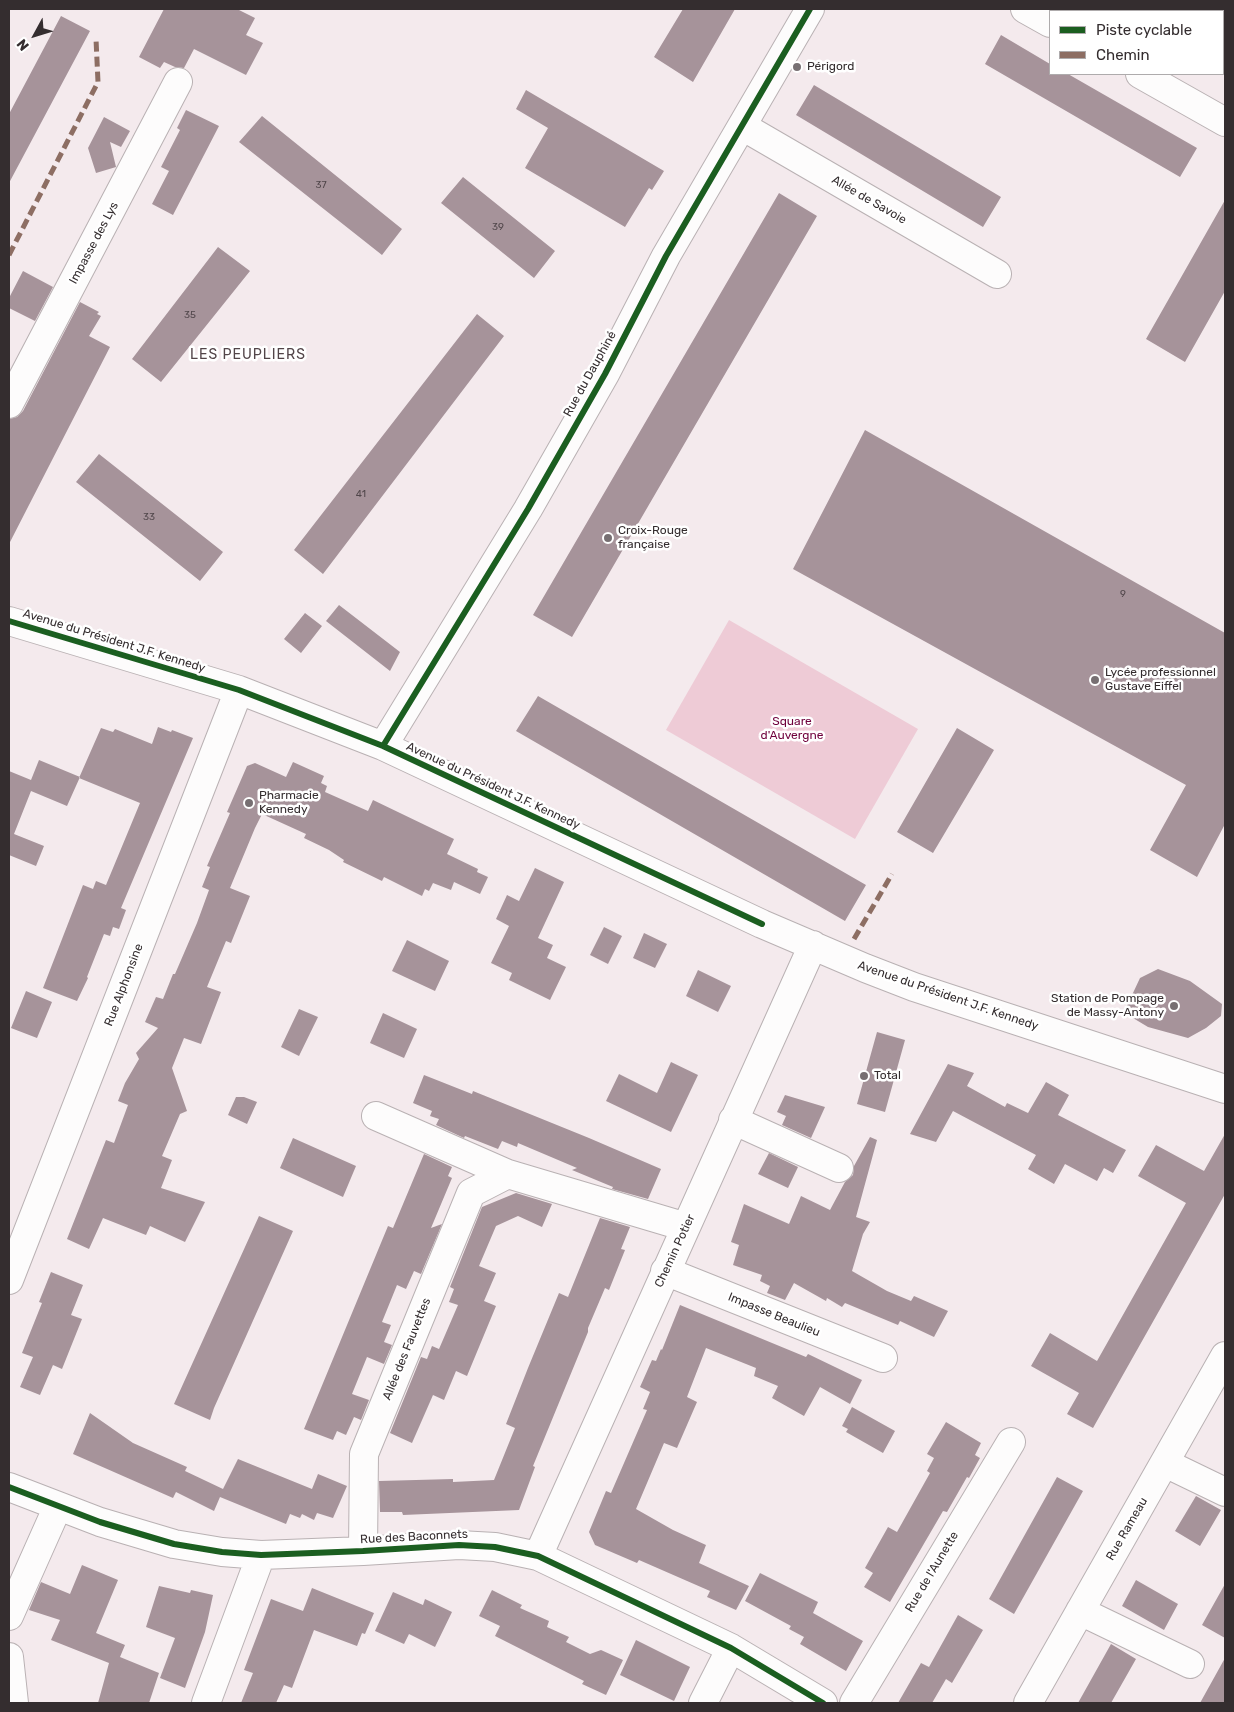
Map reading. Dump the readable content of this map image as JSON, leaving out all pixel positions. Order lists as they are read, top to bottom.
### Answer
{
  "streets": {
    "street": [
      "Allée de Savoie",
      "Impasse des Lys",
      "Rue du Dauphiné",
      "Avenue du Président J.F. Kennedy",
      "Rue Alphonsine",
      "Chemin Potier",
      "Impasse Beaulieu",
      "Allée des Fauvettes",
      "Rue Rameau",
      "Rue des Baconnets",
      "Rue de l'Aunette"
    ]
  },
  "crossings": [
    ["Allée de Savoie", "Rue du Dauphiné"],
    ["Rue du Dauphiné", "Avenue du Président J.F. Kennedy"],
    ["Avenue du Président J.F. Kennedy", "Rue Alphonsine"],
    ["Avenue du Président J.F. Kennedy", "Chemin Potier"],
    ["Chemin Potier", "Impasse Beaulieu"],
    ["Chemin Potier", "Rue des Baconnets"],
    ["Allée des Fauvettes", "Rue des Baconnets"]
  ],
  "districts": ["LES PEUPLIERS"],
  "parks": ["Square d'Auvergne"],
  "places": [
    "Périgord",
    "Croix-Rouge française",
    "Lycée professionnel Gustave Eiffel",
    "Pharmacie Kennedy",
    "Station de Pompage de Massy-Antony",
    "Total"
  ],
  "house_numbers": [
    "37",
    "39",
    "35",
    "41",
    "33",
    "9"
  ],
  "legend": ["Piste cyclable", "Chemin"],
  "north": "bottom left"
}
